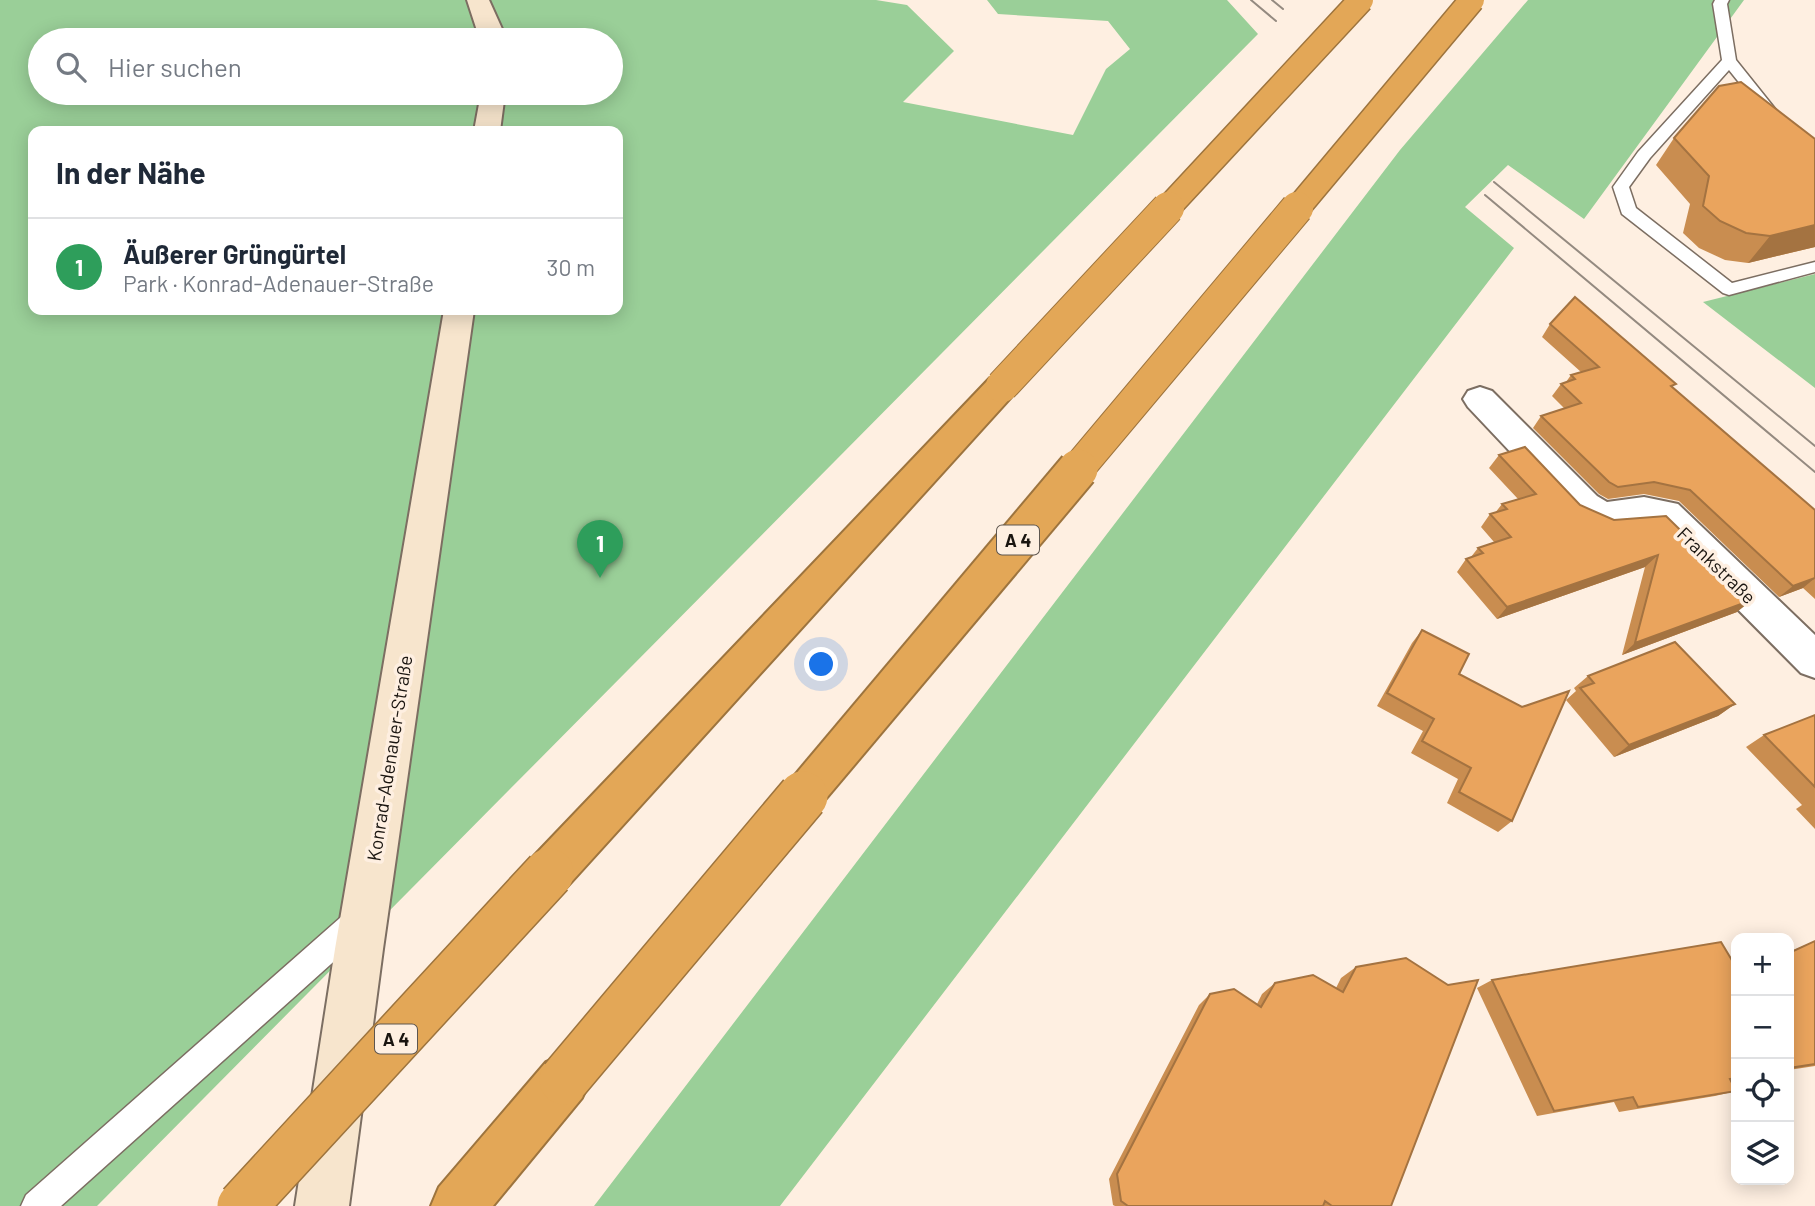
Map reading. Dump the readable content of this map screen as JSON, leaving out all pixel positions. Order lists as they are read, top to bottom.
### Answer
{
  "streets": {
    "highway": ["A 4"],
    "street": ["Frankstraße", "Konrad-Adenauer-Straße"]
  },
  "page": {
    "search": "Hier suchen",
    "heading": "In der Nähe",
    "list": [
      {
        "mark": "1",
        "name": "Äußerer Grüngürtel",
        "note": "Park · Konrad-Adenauer-Straße",
        "value": "30 m"
      }
    ],
    "pins": "1",
    "map_buttons": ["+", "−"]
  }
}
